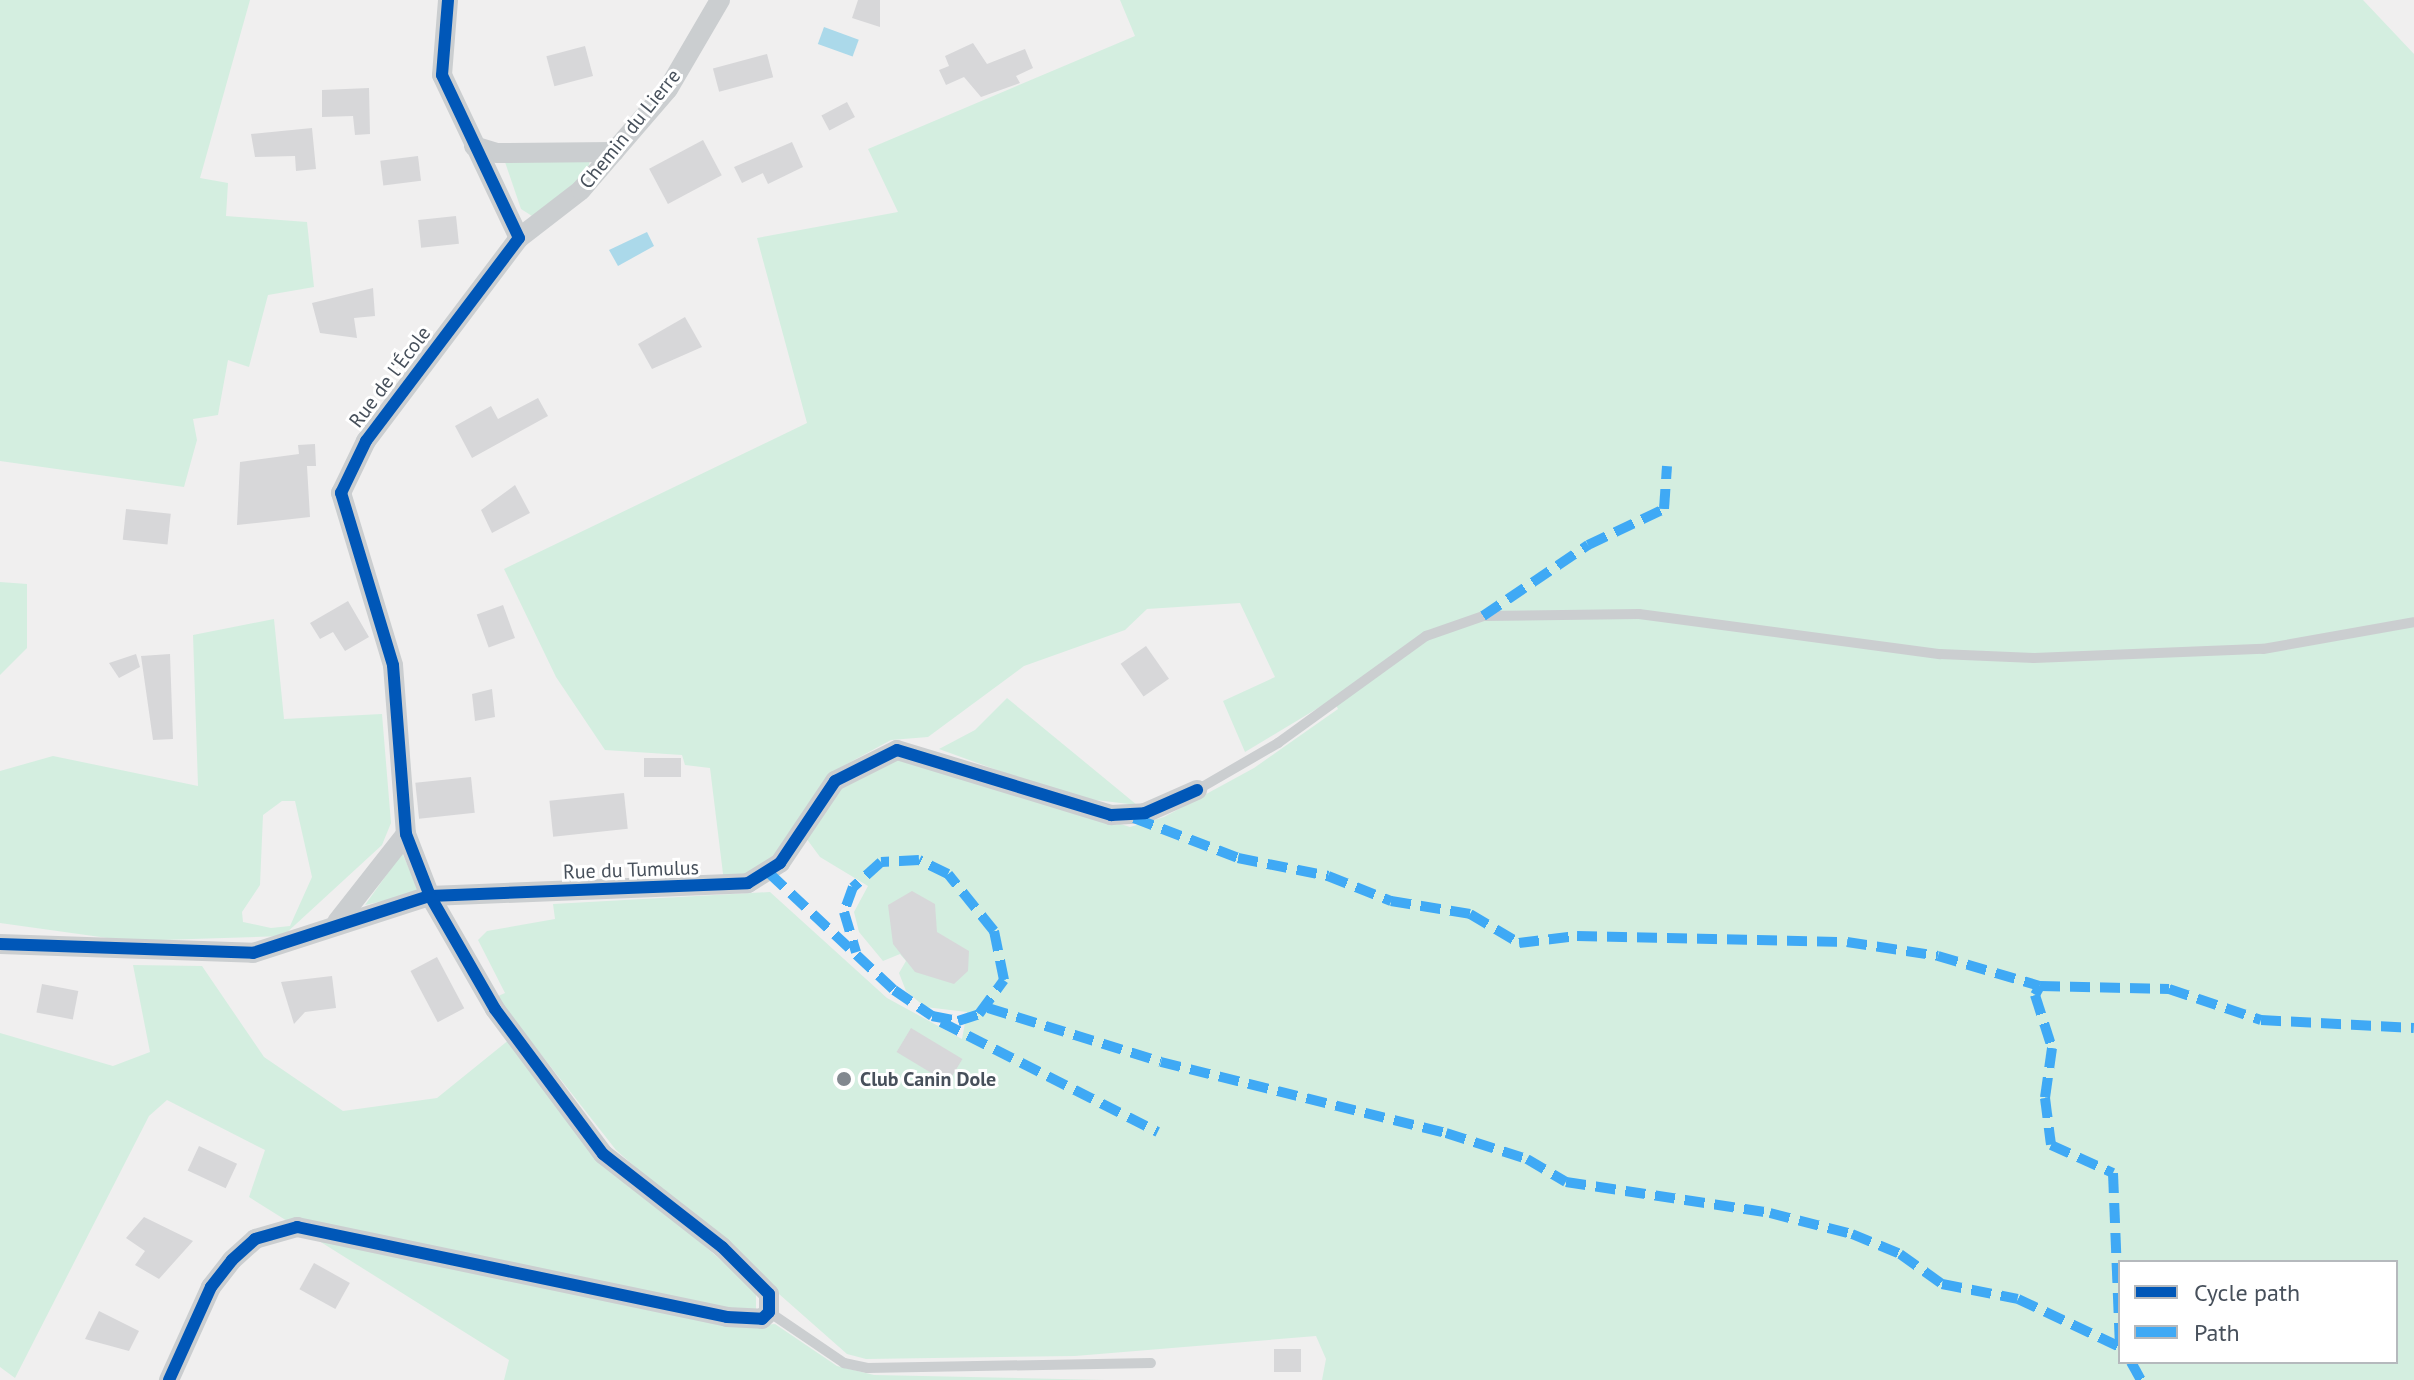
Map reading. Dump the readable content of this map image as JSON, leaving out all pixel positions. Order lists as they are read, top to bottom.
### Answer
{
  "streets": {
    "street": ["Chemin du Lierre", "Rue de l'École", "Rue du Tumulus"]
  },
  "crossings": [
    ["Chemin du Lierre", "Rue de l'École"],
    ["Rue de l'École", "Rue du Tumulus"]
  ],
  "places": ["Club Canin Dole"],
  "legend": ["Cycle path", "Path"]
}
